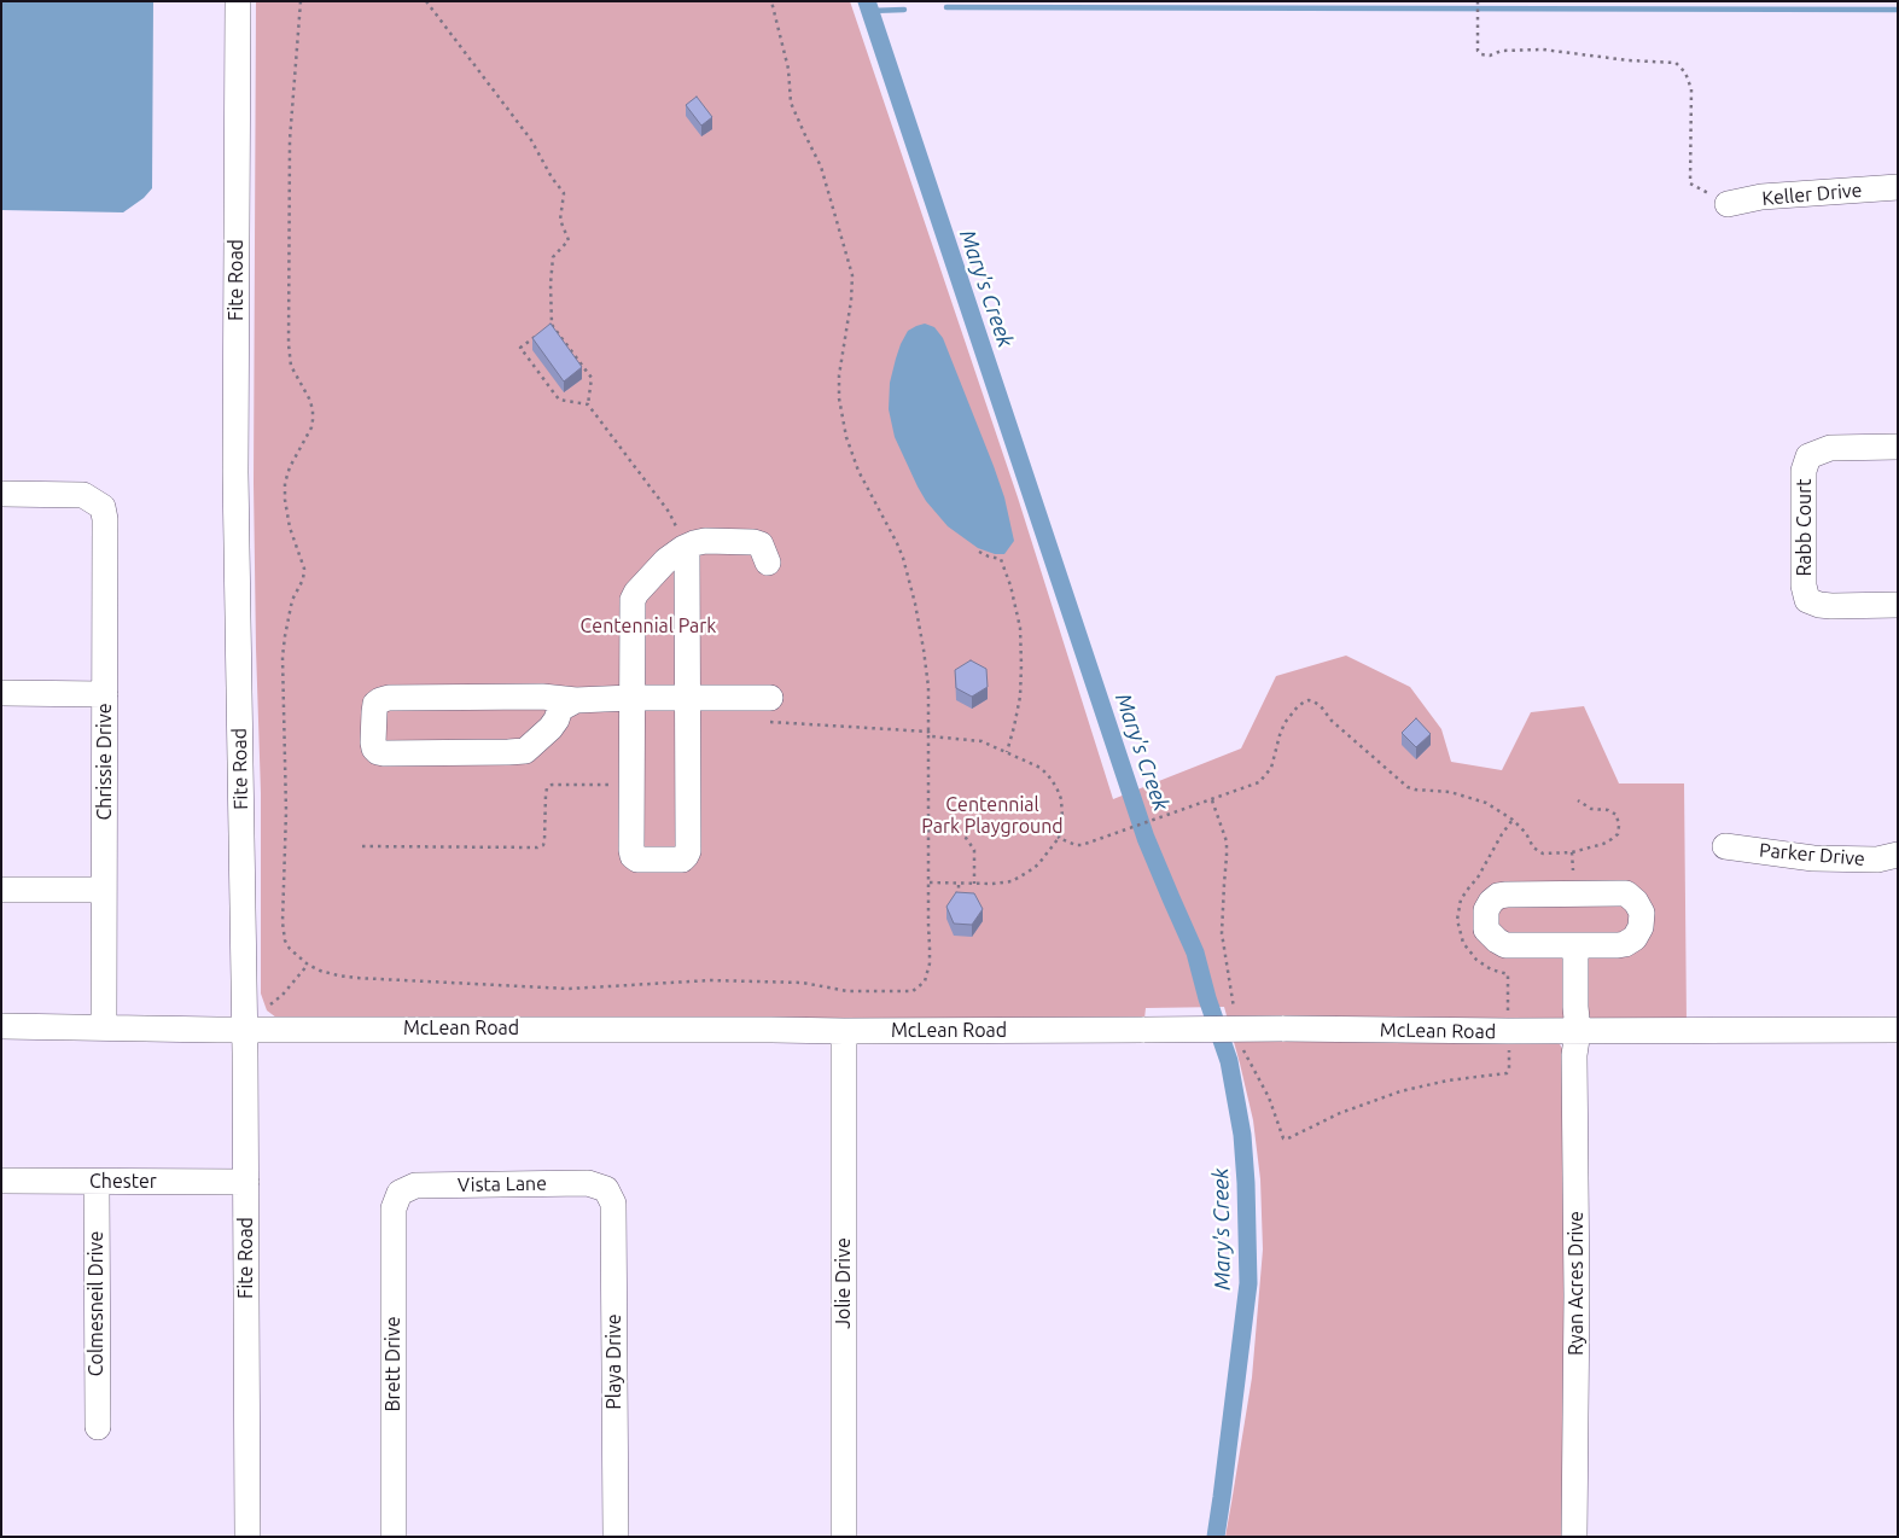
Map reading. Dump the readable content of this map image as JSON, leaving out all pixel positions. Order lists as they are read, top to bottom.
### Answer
{
  "streets": {
    "street": [
      "Keller Drive",
      "Fite Road",
      "Rabb Court",
      "Chrissie Drive",
      "Parker Drive",
      "McLean Road",
      "Chester",
      "Vista Lane",
      "Jolie Drive",
      "Ryan Acres Drive",
      "Colmesneil Drive",
      "Playa Drive",
      "Brett Drive"
    ]
  },
  "crossings": [
    ["Fite Road", "McLean Road"],
    ["Fite Road", "Chester"],
    ["Chrissie Drive", "McLean Road"],
    ["McLean Road", "Jolie Drive"],
    ["McLean Road", "Ryan Acres Drive"],
    ["Chester", "Colmesneil Drive"],
    ["Vista Lane", "Playa Drive"],
    ["Vista Lane", "Brett Drive"]
  ],
  "water": ["Mary's Creek"],
  "parks": ["Centennial Park", "Centennial Park Playground"]
}
